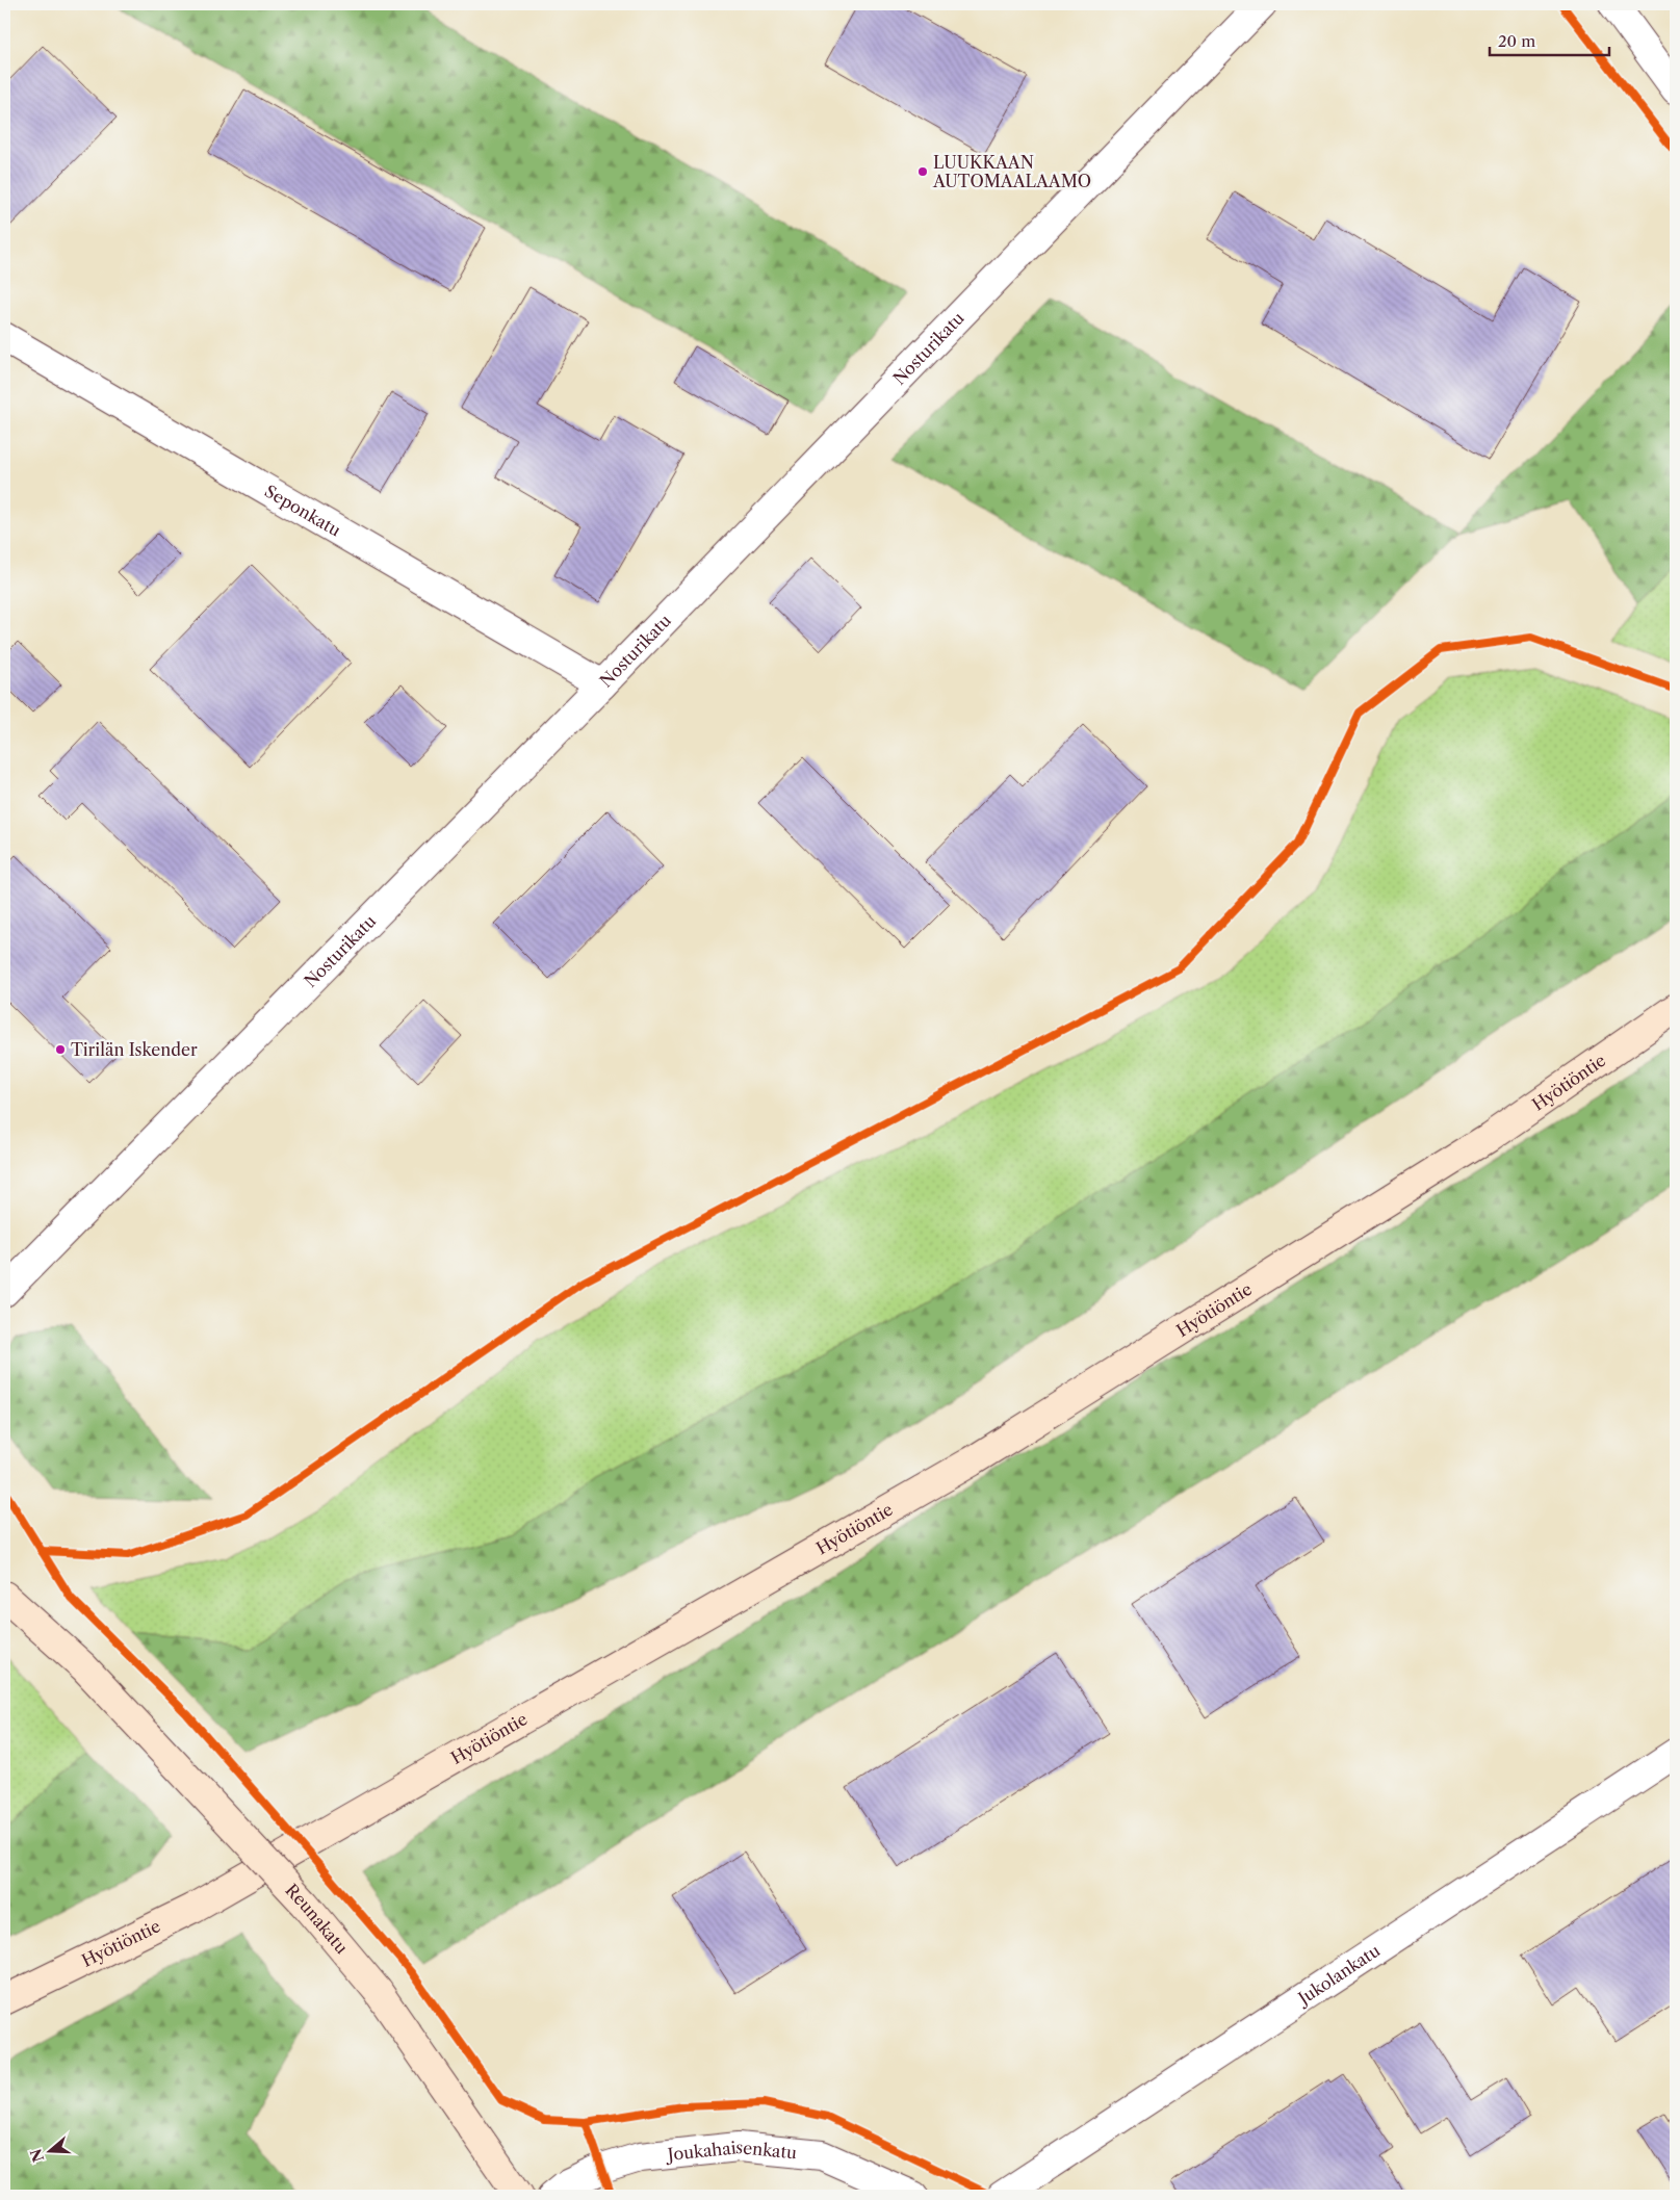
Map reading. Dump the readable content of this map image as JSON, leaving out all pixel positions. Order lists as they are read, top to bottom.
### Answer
{
  "streets": {
    "main road": ["Hyötiöntie", "Reunakatu"],
    "street": [
      "Nosturikatu",
      "Seponkatu",
      "Jukolankatu",
      "Joukahaisenkatu"
    ]
  },
  "crossings": [
    ["Nosturikatu", "Seponkatu"]
  ],
  "places": ["LUUKKAAN AUTOMAALAAMO", "Tirilän Iskender"],
  "scale_bar": "20 m",
  "north": "left"
}
